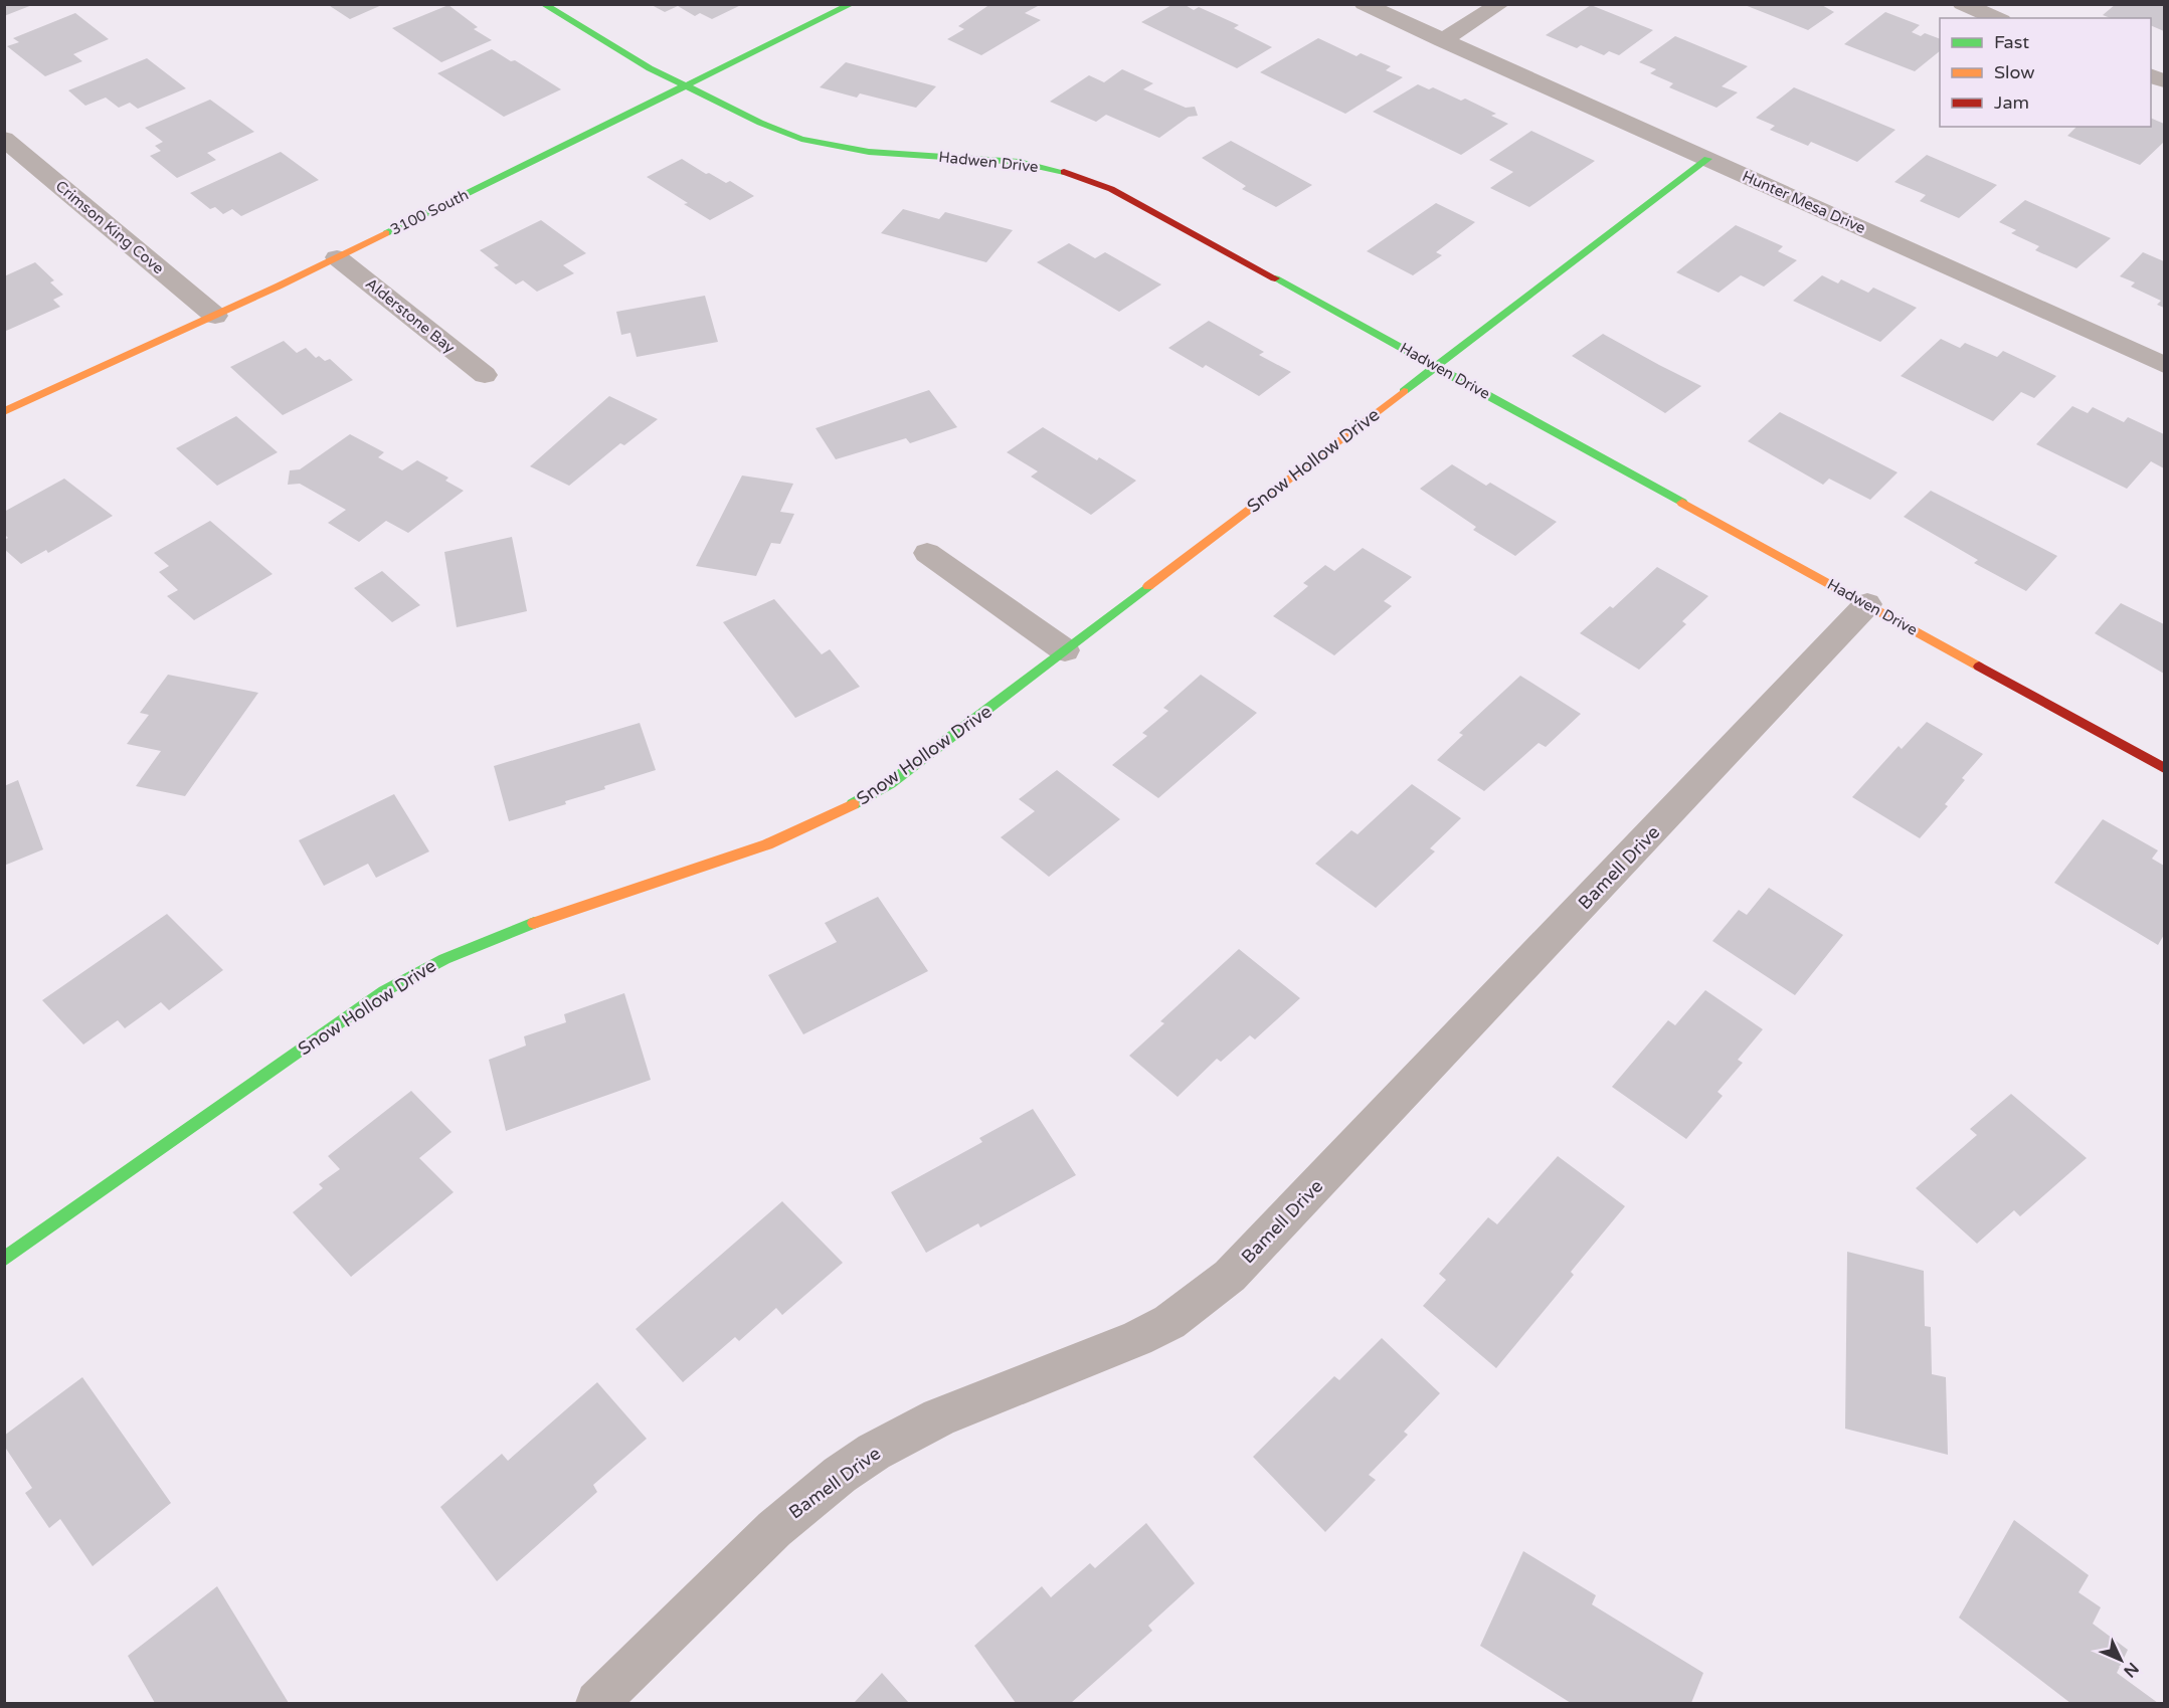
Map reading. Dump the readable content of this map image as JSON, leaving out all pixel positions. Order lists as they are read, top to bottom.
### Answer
{
  "streets": {
    "street": [
      "Hadwen Drive",
      "Hunter Mesa Drive",
      "3100 South",
      "Crimson King Cove",
      "Alderstone Bay",
      "Snow Hollow Drive",
      "Bamell Drive"
    ]
  },
  "crossings": [
    ["Hadwen Drive", "3100 South"],
    ["Hadwen Drive", "Snow Hollow Drive"],
    ["Hadwen Drive", "Bamell Drive"],
    ["Hunter Mesa Drive", "Snow Hollow Drive"],
    ["3100 South", "Crimson King Cove"],
    ["3100 South", "Alderstone Bay"]
  ],
  "legend": ["Fast", "Slow", "Jam"],
  "north": "bottom right"
}
